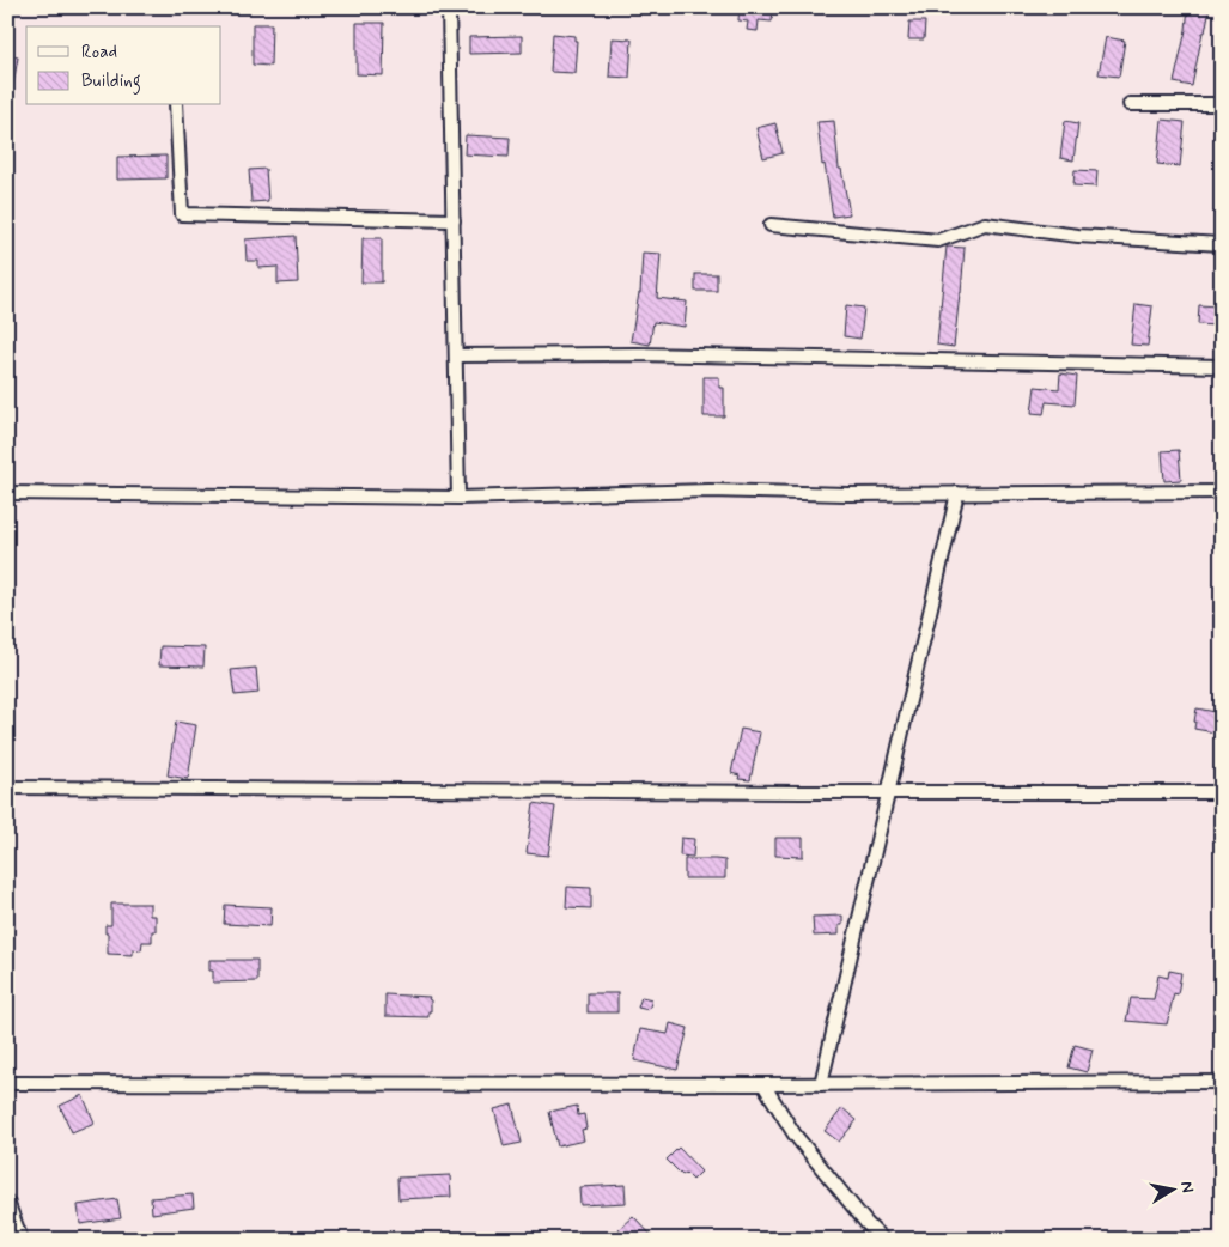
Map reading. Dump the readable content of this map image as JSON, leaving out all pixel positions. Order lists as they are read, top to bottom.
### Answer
{
  "legend": ["Road", "Building"],
  "north": "right"
}
